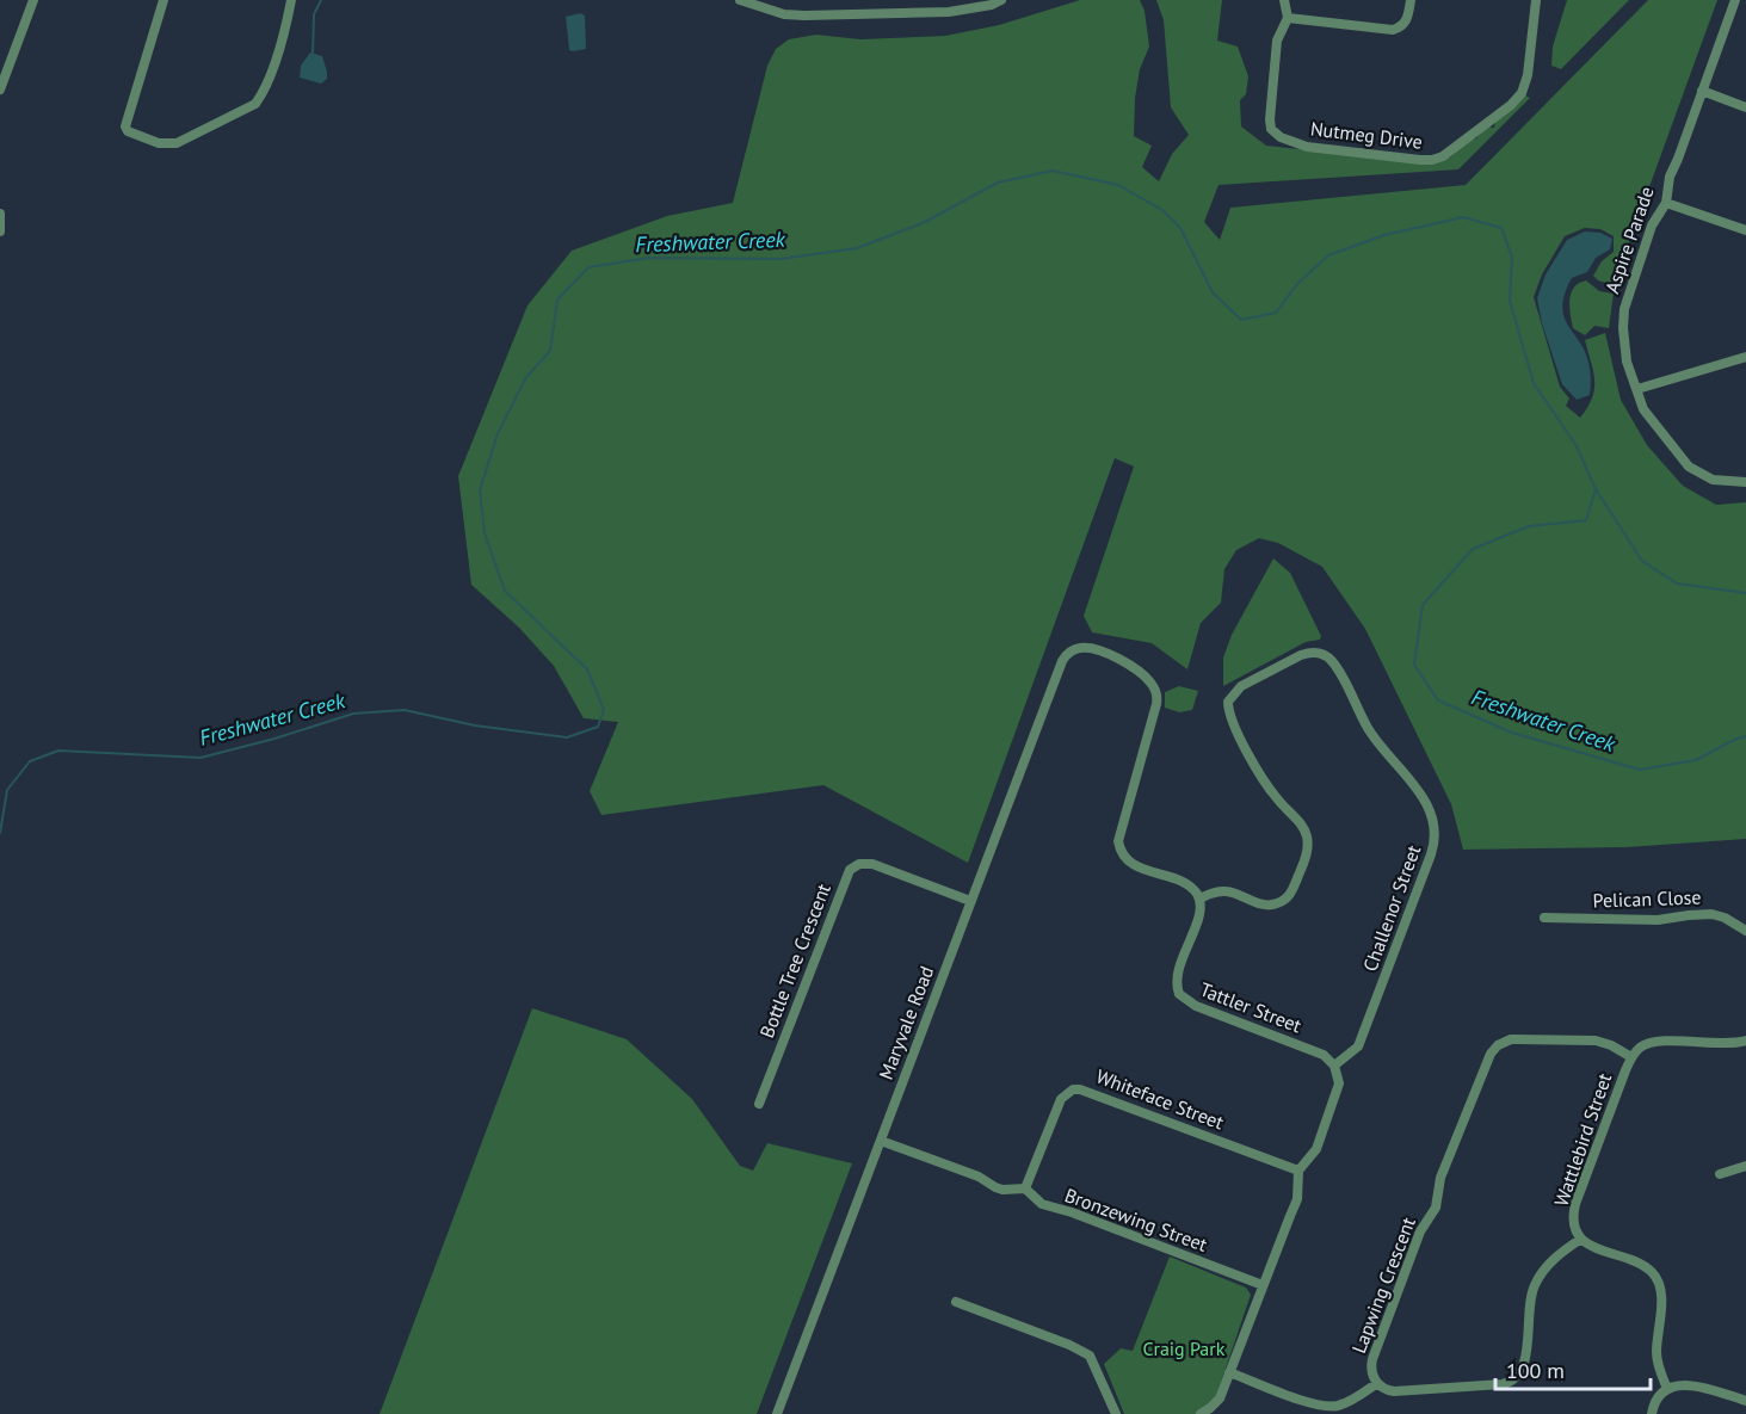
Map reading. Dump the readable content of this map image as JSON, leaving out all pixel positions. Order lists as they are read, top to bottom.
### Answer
{
  "streets": {
    "street": [
      "Nutmeg Drive",
      "Aspire Parade",
      "Pelican Close",
      "Challenor Street",
      "Bottle Tree Crescent",
      "Tattler Street",
      "Maryvale Road",
      "Whiteface Street",
      "Wattlebird Street",
      "Bronzewing Street",
      "Lapwing Crescent"
    ]
  },
  "crossings": [
    ["Challenor Street", "Tattler Street"],
    ["Challenor Street", "Maryvale Road"],
    ["Bottle Tree Crescent", "Maryvale Road"],
    ["Tattler Street", "Maryvale Road"],
    ["Maryvale Road", "Bronzewing Street"],
    ["Whiteface Street", "Bronzewing Street"],
    ["Wattlebird Street", "Lapwing Crescent"]
  ],
  "water": ["Freshwater Creek"],
  "parks": ["Craig Park"],
  "scale_bar": "100 m"
}
